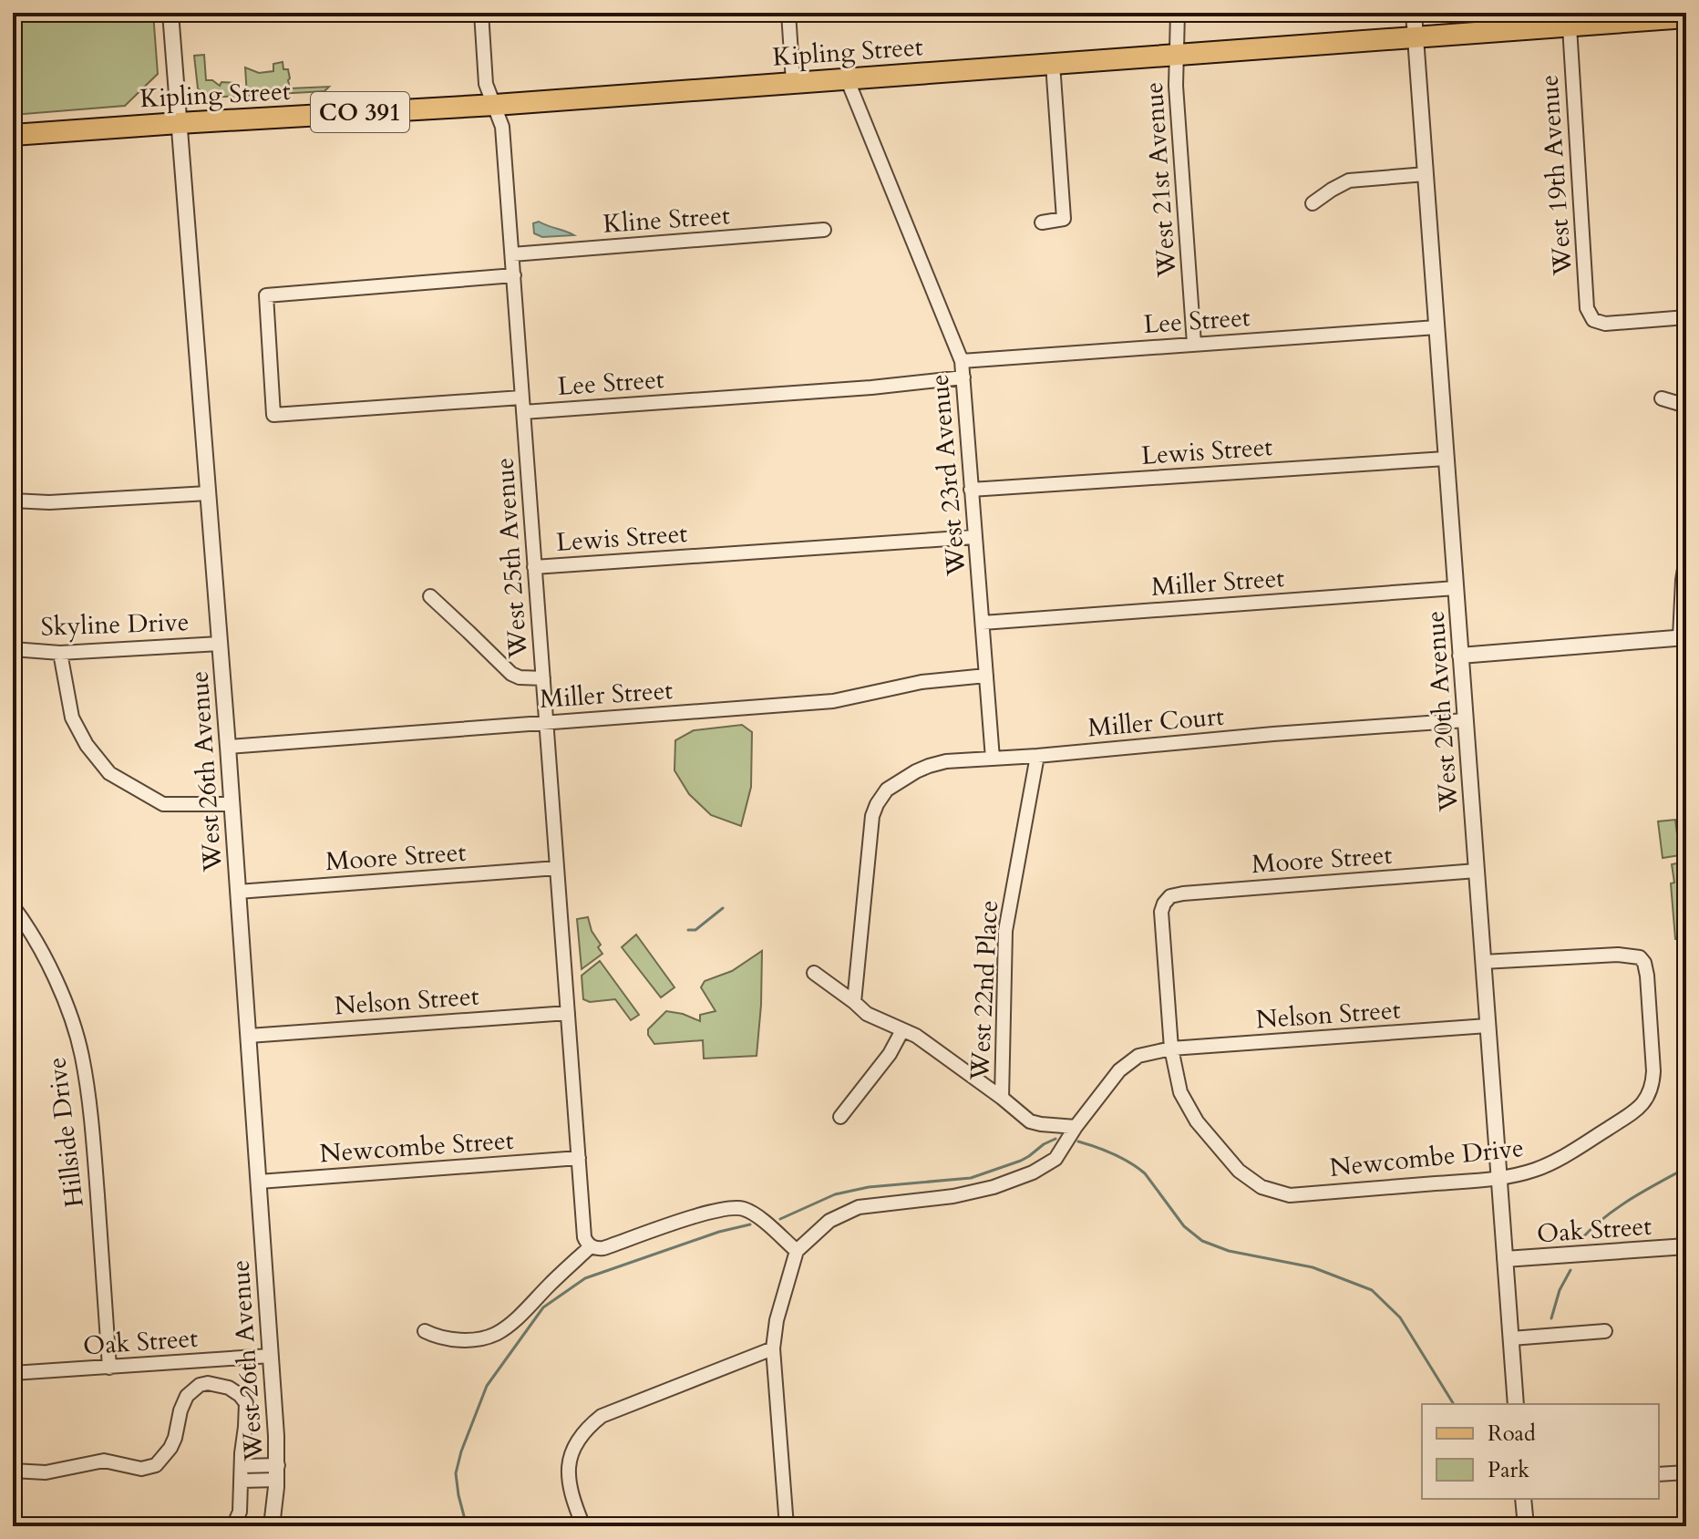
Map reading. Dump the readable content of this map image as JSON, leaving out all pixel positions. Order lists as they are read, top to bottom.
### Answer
{
  "streets": {
    "main road": ["Kipling Street", "CO 391"],
    "street": [
      "West 19th Avenue",
      "West 21st Avenue",
      "Kline Street",
      "Lee Street",
      "Lewis Street",
      "West 23rd Avenue",
      "West 25th Avenue",
      "Miller Street",
      "Skyline Drive",
      "West 20th Avenue",
      "Miller Court",
      "West 26th Avenue",
      "Moore Street",
      "West 22nd Place",
      "Nelson Street",
      "Hillside Drive",
      "Newcombe Street",
      "Newcombe Drive",
      "Oak Street"
    ]
  },
  "crossings": [
    ["Kipling Street", "West 19th Avenue"],
    ["Kipling Street", "West 21st Avenue"],
    ["Kipling Street", "West 23rd Avenue"],
    ["Kipling Street", "West 25th Avenue"],
    ["Kipling Street", "West 20th Avenue"],
    ["Kipling Street", "West 26th Avenue"],
    ["West 21st Avenue", "Lee Street"],
    ["Kline Street", "West 25th Avenue"],
    ["Lee Street", "West 23rd Avenue"],
    ["Lee Street", "West 25th Avenue"],
    ["Lee Street", "West 20th Avenue"],
    ["Lewis Street", "West 23rd Avenue"],
    ["Lewis Street", "West 25th Avenue"],
    ["Lewis Street", "West 20th Avenue"],
    ["West 23rd Avenue", "Miller Street"],
    ["West 23rd Avenue", "Miller Court"],
    ["West 25th Avenue", "Miller Street"],
    ["West 25th Avenue", "Moore Street"],
    ["West 25th Avenue", "Nelson Street"],
    ["West 25th Avenue", "Newcombe Street"],
    ["Miller Street", "West 20th Avenue"],
    ["Miller Street", "West 26th Avenue"],
    ["Skyline Drive", "West 26th Avenue"],
    ["West 20th Avenue", "Miller Court"],
    ["West 20th Avenue", "Moore Street"],
    ["West 20th Avenue", "Nelson Street"],
    ["West 20th Avenue", "Newcombe Drive"],
    ["West 20th Avenue", "Oak Street"],
    ["Miller Court", "West 22nd Place"],
    ["West 26th Avenue", "Moore Street"],
    ["West 26th Avenue", "Nelson Street"],
    ["West 26th Avenue", "Newcombe Street"],
    ["West 26th Avenue", "Oak Street"],
    ["Moore Street", "Newcombe Drive"],
    ["Nelson Street", "Newcombe Drive"],
    ["Hillside Drive", "Oak Street"]
  ],
  "legend": ["Road", "Park"]
}
